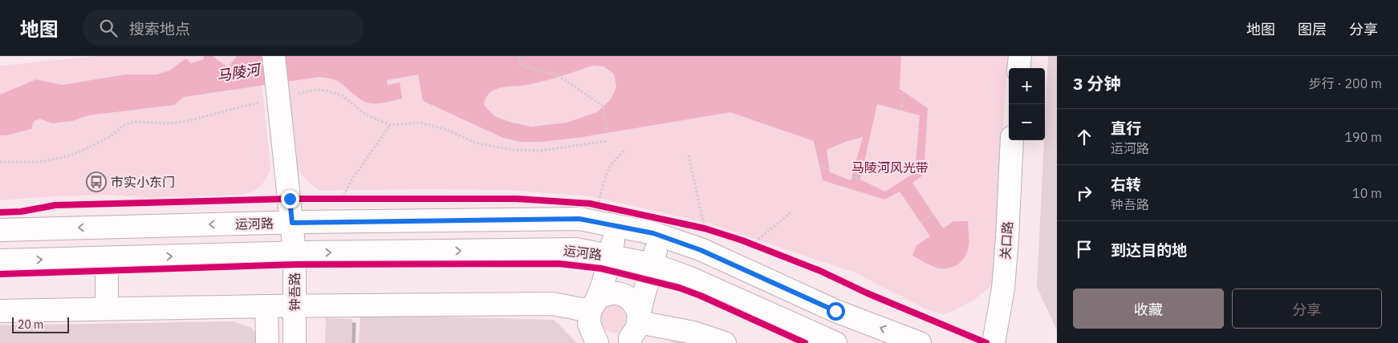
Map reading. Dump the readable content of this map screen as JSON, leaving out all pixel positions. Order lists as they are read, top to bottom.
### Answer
{
  "streets": {
    "street": ["运河路", "关口路", "钟吾路"]
  },
  "crossings": [
    ["运河路", "钟吾路"]
  ],
  "water": ["马陵河"],
  "parks": ["马陵河风光带"],
  "places": {
    "bus stop": ["市实小东门"]
  },
  "scale_bar": "20 m",
  "page": {
    "header": "地图",
    "search": "搜索地点",
    "nav": ["地图", "图层", "分享"],
    "heading": ["3 分钟", "步行 · 200 m"],
    "map_buttons": ["+", "−"],
    "list": [
      ["直行", "运河路", "190 m"],
      ["右转", "钟吾路", "10 m"],
      "到达目的地"
    ],
    "buttons": ["收藏", "分享"],
    "scale": "20 m"
  }
}
